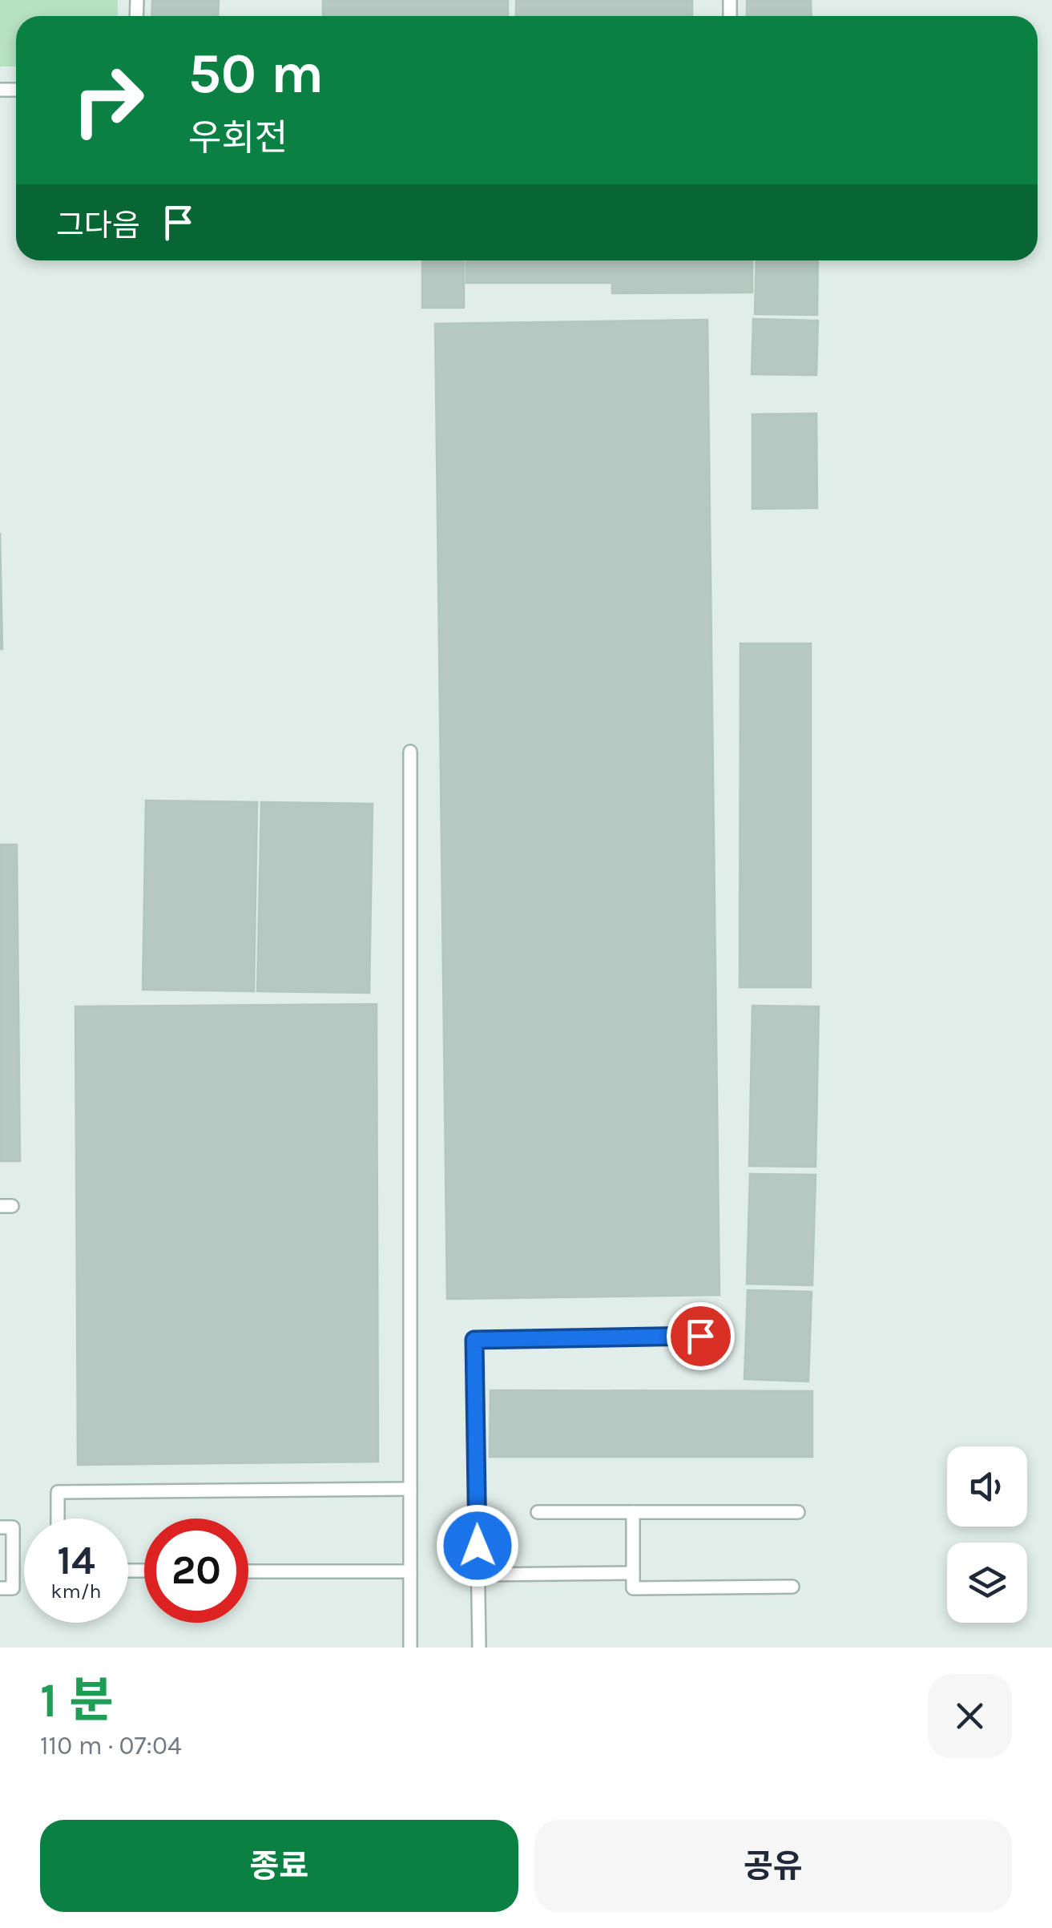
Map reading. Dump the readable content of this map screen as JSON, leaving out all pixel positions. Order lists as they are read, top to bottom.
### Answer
{
  "page": {
    "turn": ["50 m", "우회전"],
    "then": "그다음",
    "speed": "14 km/h",
    "limit": "20",
    "heading": ["1 분", "110 m · 07:04"],
    "buttons": ["종료", "공유"]
  }
}
